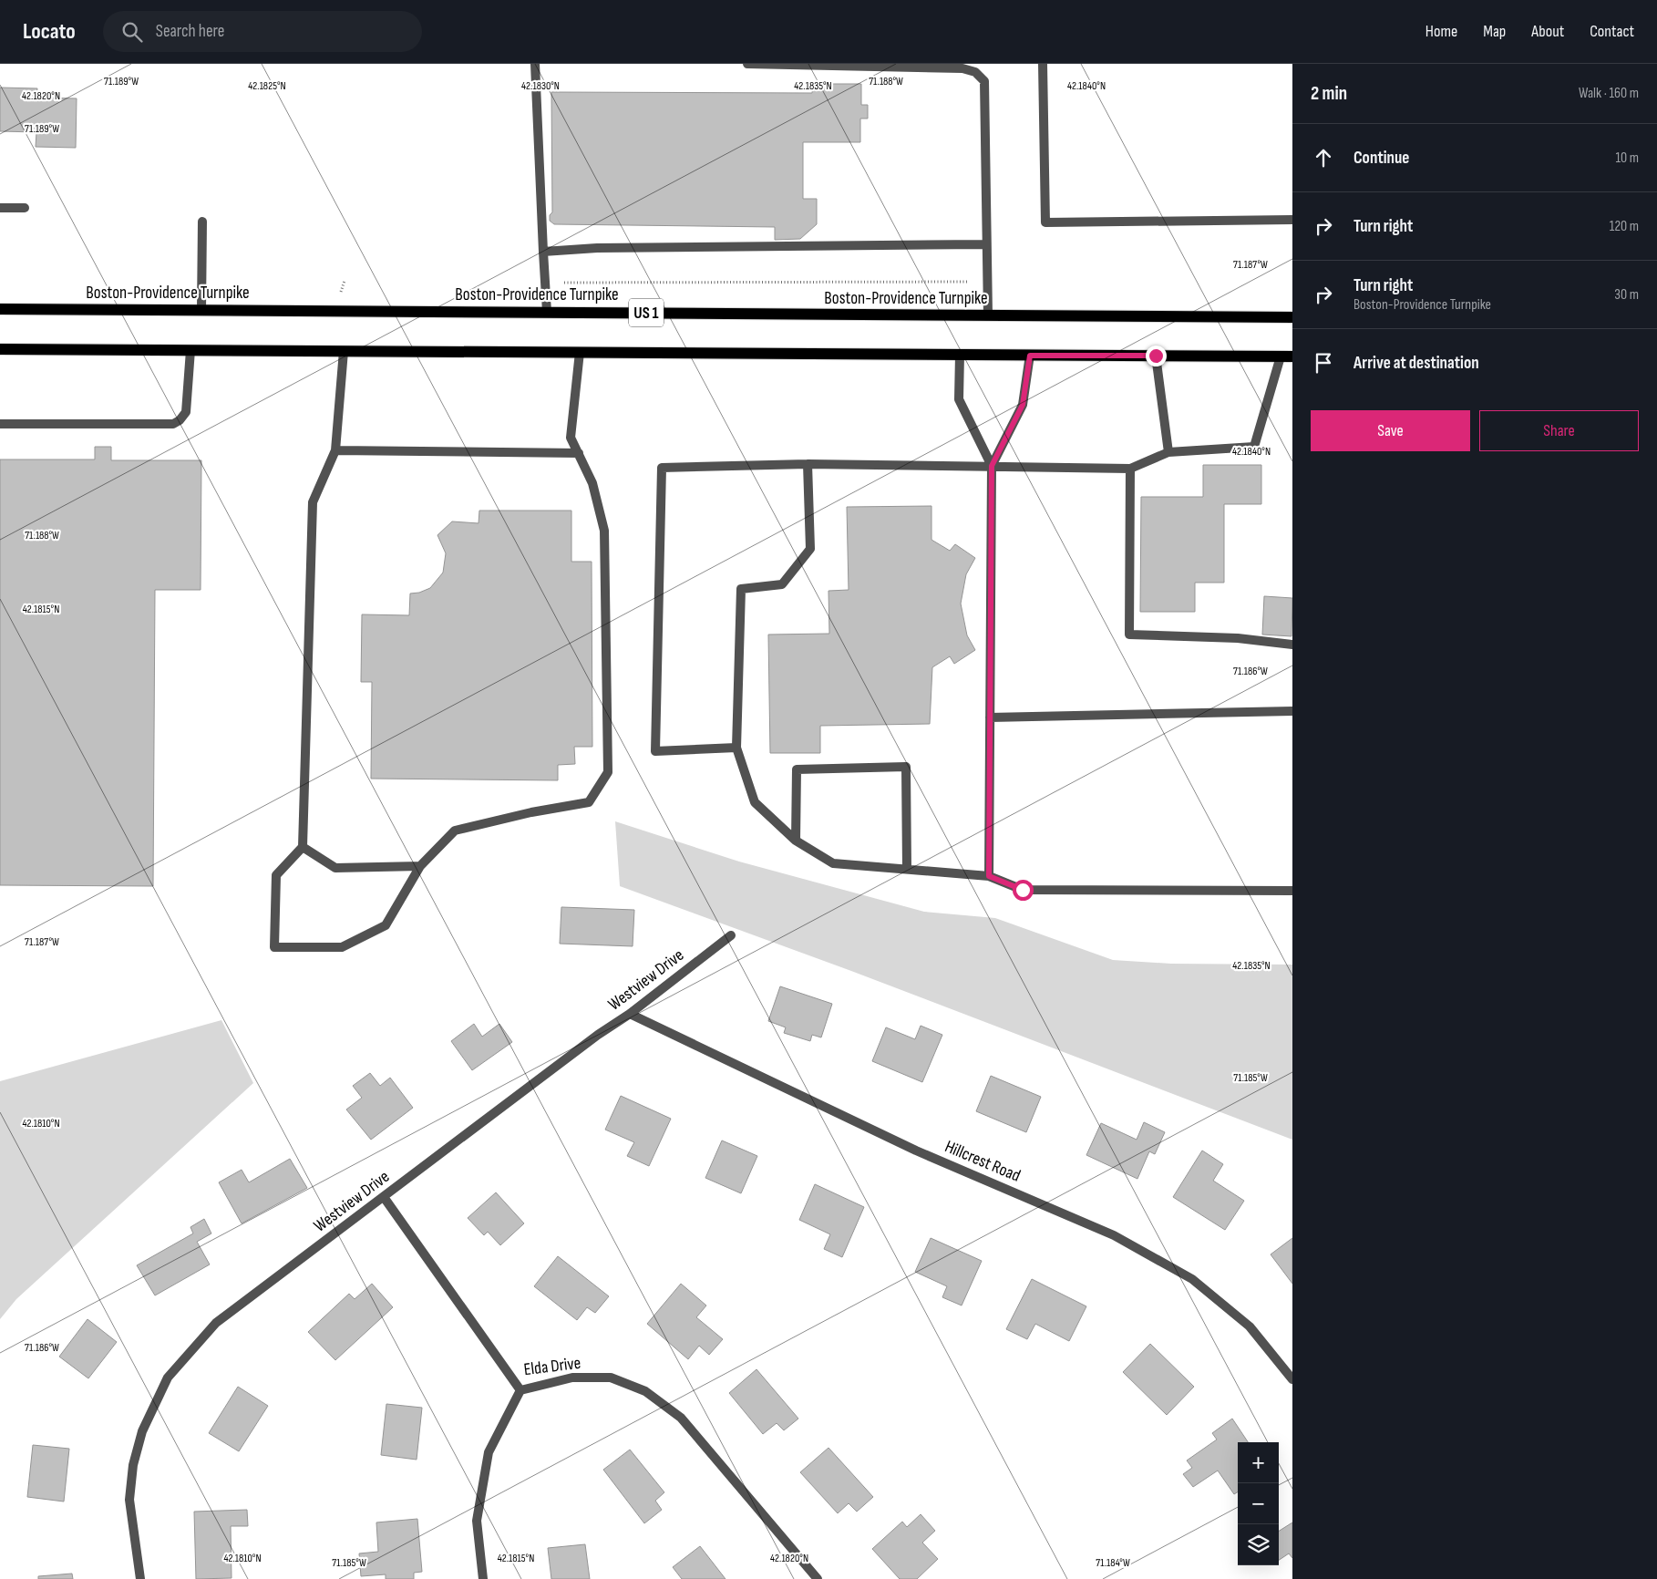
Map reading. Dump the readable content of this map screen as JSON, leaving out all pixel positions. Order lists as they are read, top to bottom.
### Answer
{
  "streets": {
    "main road": ["Boston-Providence Turnpike", "US 1"],
    "street": ["Westview Drive", "Hillcrest Road", "Elda Drive"]
  },
  "crossings": [
    ["Westview Drive", "Hillcrest Road"],
    ["Westview Drive", "Elda Drive"]
  ],
  "page": {
    "header": "Locato",
    "search": "Search here",
    "nav": [
      "Home",
      "Map",
      "About",
      "Contact"
    ],
    "heading": ["2 min", "Walk · 160 m"],
    "list": [
      ["Continue", "10 m"],
      ["Turn right", "120 m"],
      ["Turn right", "Boston-Providence Turnpike", "30 m"],
      "Arrive at destination"
    ],
    "buttons": ["Save", "Share"],
    "map_buttons": ["+", "−"]
  },
  "coordinates": [
    "71.189°W",
    "71.188°W",
    "42.1825°N",
    "42.1830°N",
    "42.1835°N",
    "42.1840°N",
    "42.1820°N",
    "71.187°W",
    "42.1815°N",
    "71.186°W",
    "71.185°W",
    "42.1810°N",
    "71.184°W"
  ]
}
